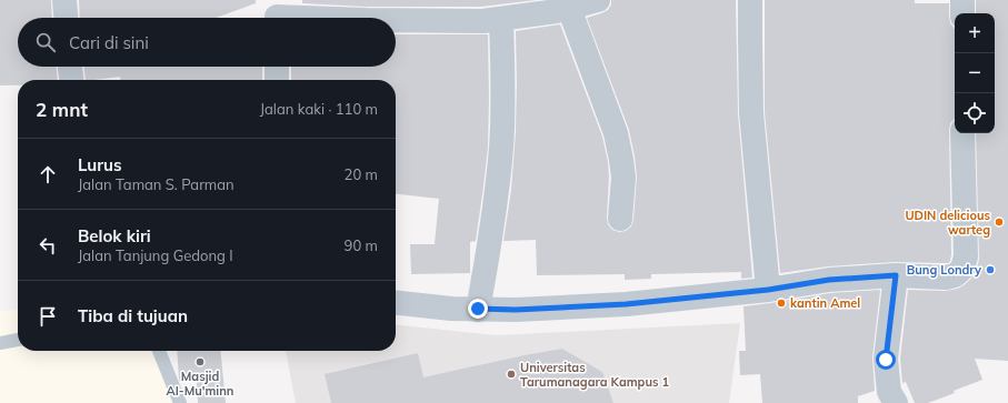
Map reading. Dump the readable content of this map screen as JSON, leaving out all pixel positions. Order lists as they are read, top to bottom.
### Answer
{
  "places": [
    "UDIN delicious warteg",
    "Bung Londry",
    "kantin Amel",
    "Masjid AI-Mu'minn",
    "Universitas Tarumanagara Kampus 1"
  ],
  "page": {
    "map_buttons": ["+", "−"],
    "search": "Cari di sini",
    "heading": ["2 mnt", "Jalan kaki · 110 m"],
    "list": [
      ["Lurus", "Jalan Taman S. Parman", "20 m"],
      ["Belok kiri", "Jalan Tanjung Gedong I", "90 m"],
      "Tiba di tujuan"
    ]
  }
}
